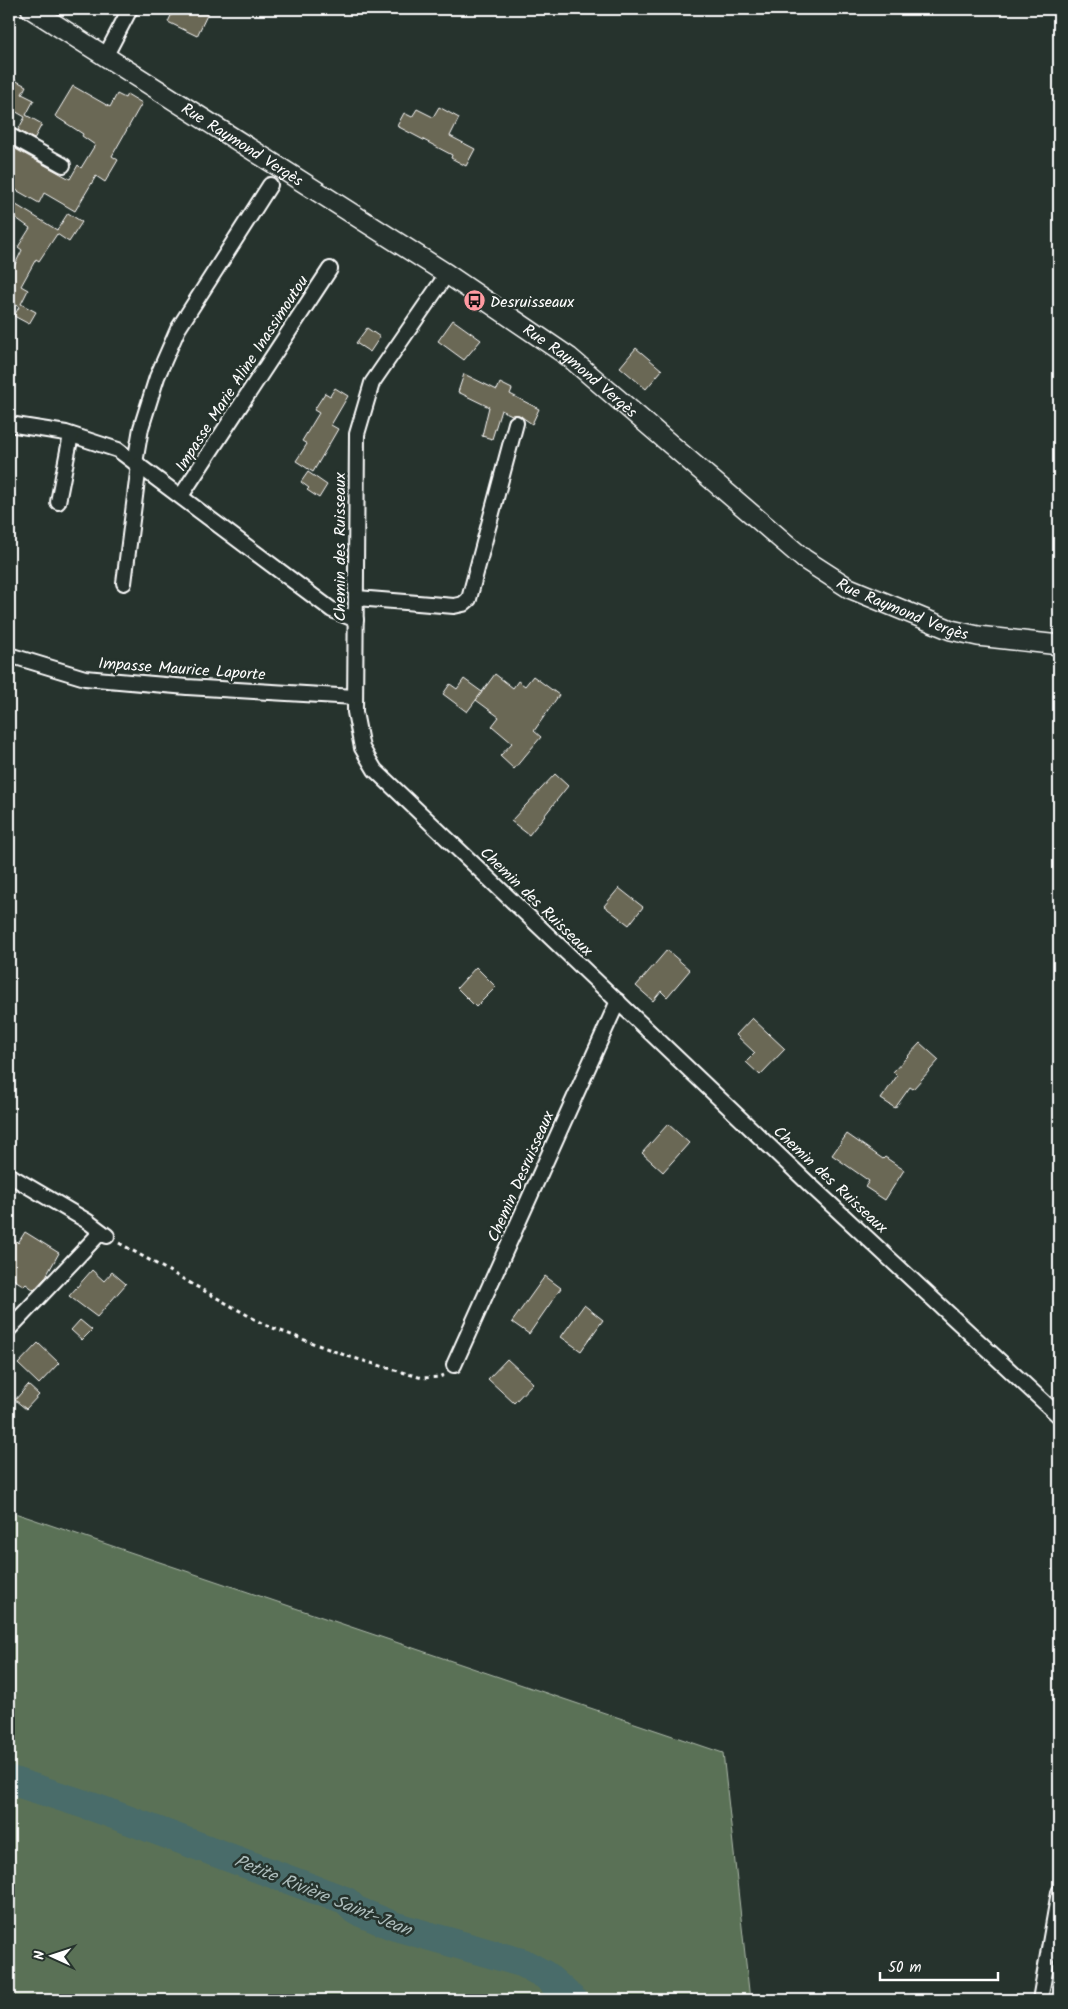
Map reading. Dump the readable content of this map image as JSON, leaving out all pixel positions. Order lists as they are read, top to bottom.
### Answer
{
  "streets": {
    "main road": ["Rue Raymond Vergès"],
    "street": [
      "Impasse Marie Aline Inassimoutou",
      "Chemin des Ruisseaux",
      "Impasse Maurice Laporte",
      "Chemin Desruisseaux"
    ]
  },
  "crossings": [
    ["Rue Raymond Vergès", "Chemin des Ruisseaux"],
    ["Chemin des Ruisseaux", "Impasse Maurice Laporte"],
    ["Chemin des Ruisseaux", "Chemin Desruisseaux"]
  ],
  "water": ["Petite Rivière Saint-Jean"],
  "places": {
    "bus stop": ["Desruisseaux"]
  },
  "scale_bar": "50 m",
  "north": "left"
}
